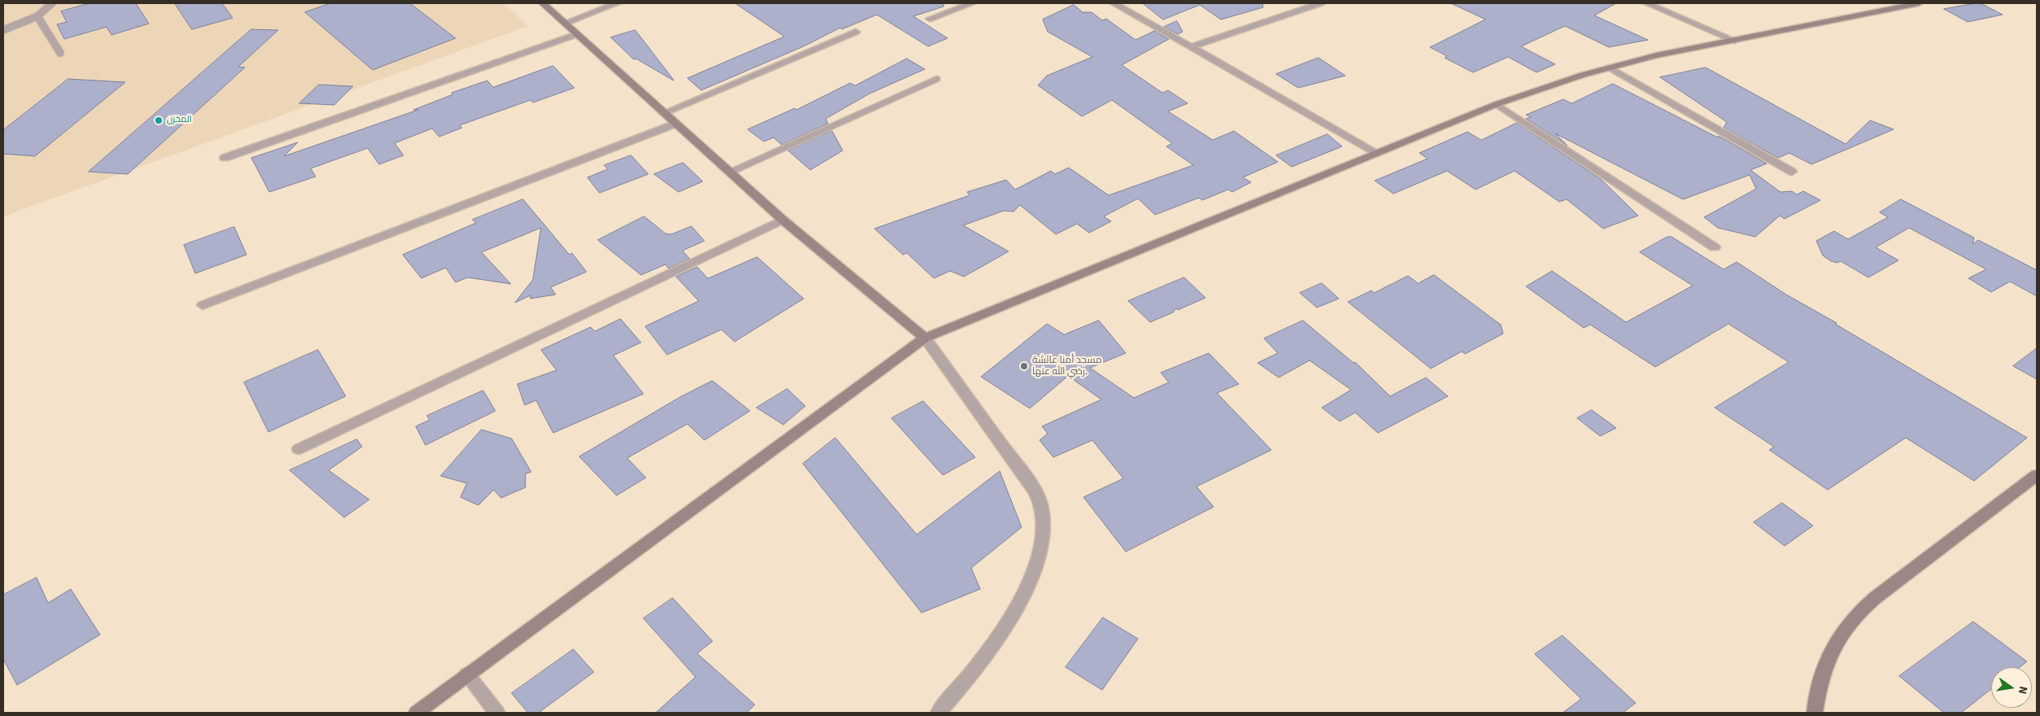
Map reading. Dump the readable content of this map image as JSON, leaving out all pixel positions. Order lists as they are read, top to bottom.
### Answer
{
  "places": ["المخزن", "مسجد أمنا عائشة رضي الله عنها."],
  "north": "right"
}
